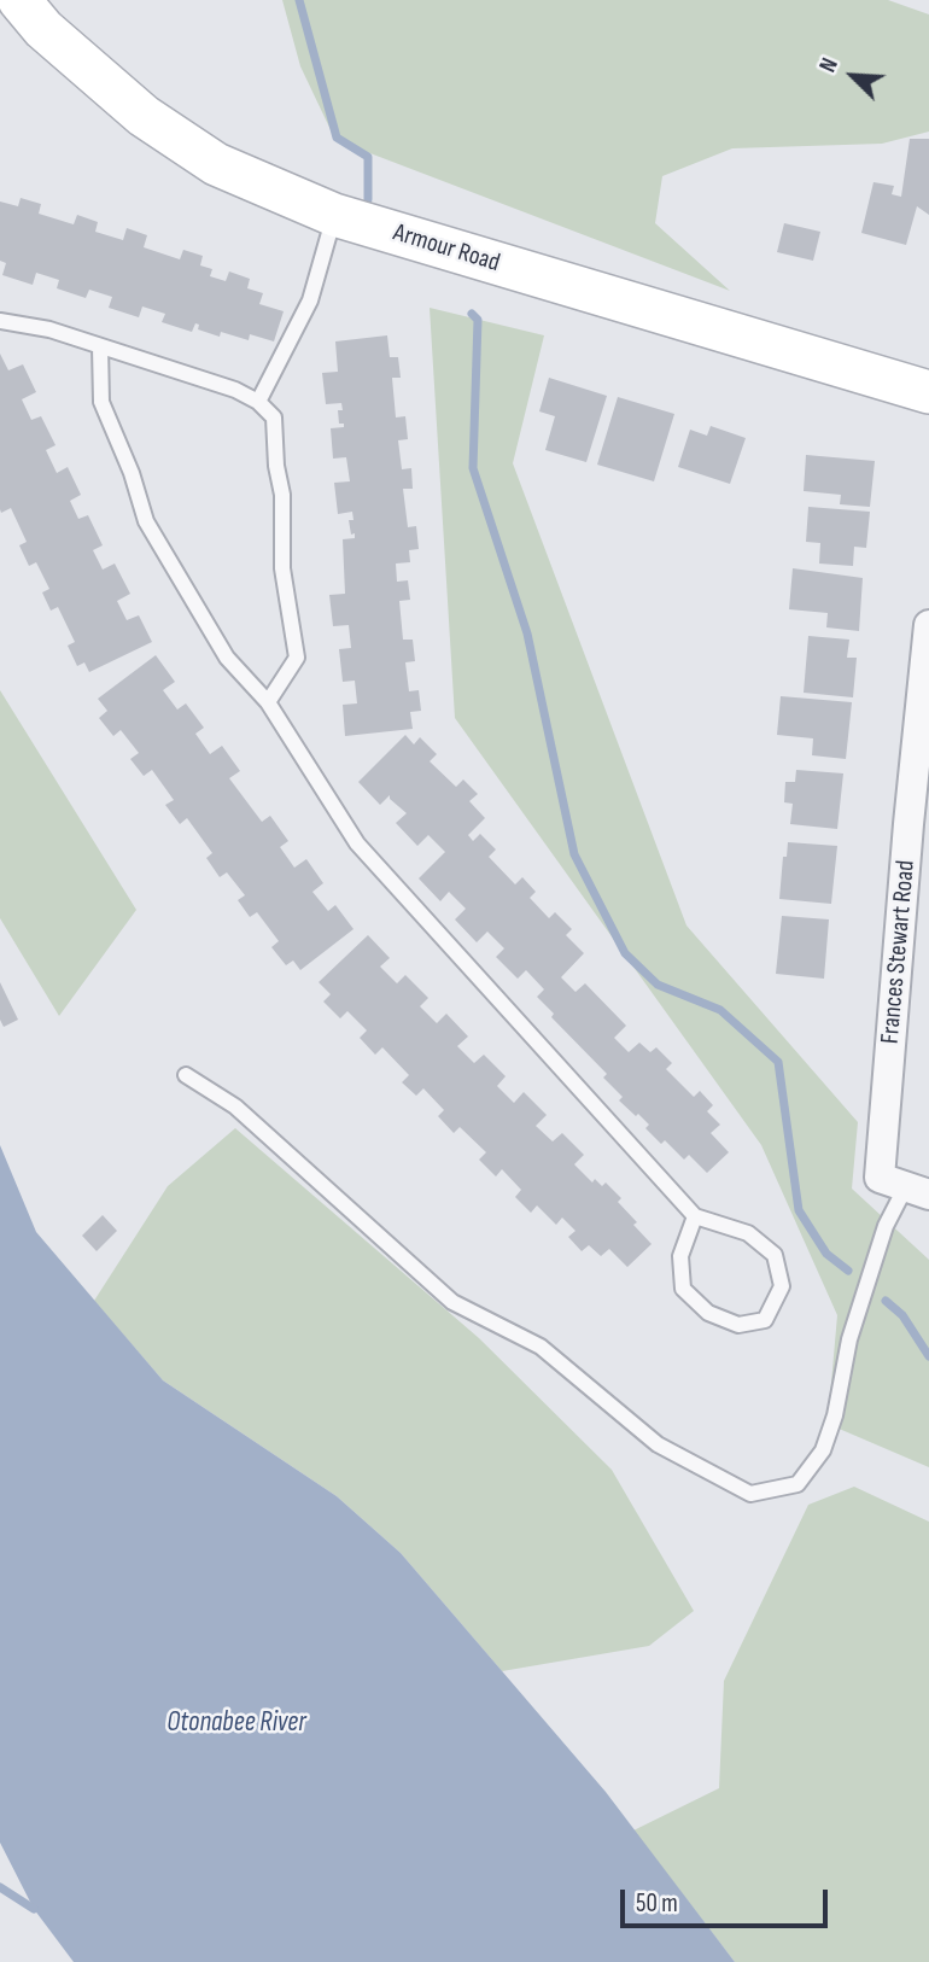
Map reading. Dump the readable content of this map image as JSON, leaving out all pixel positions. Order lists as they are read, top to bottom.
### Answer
{
  "streets": {
    "main road": ["Armour Road"],
    "street": ["Frances Stewart Road"]
  },
  "water": ["Otonabee River"],
  "scale_bar": "50 m",
  "north": "top left"
}
